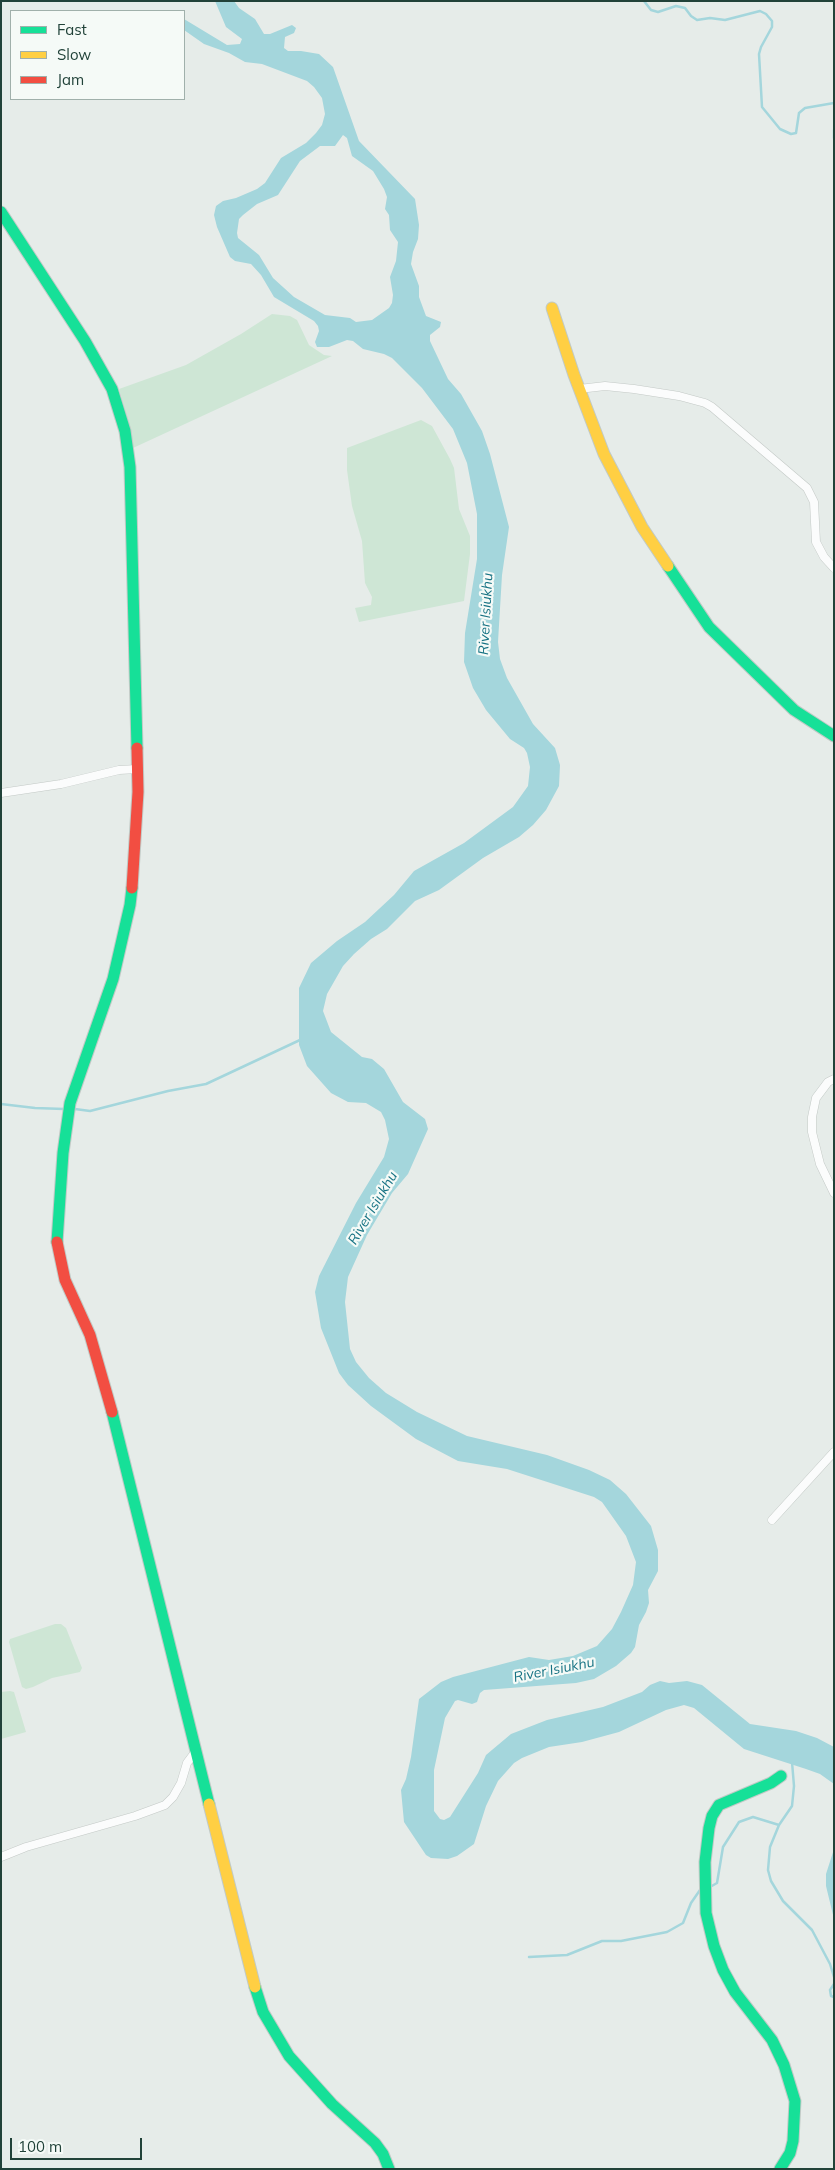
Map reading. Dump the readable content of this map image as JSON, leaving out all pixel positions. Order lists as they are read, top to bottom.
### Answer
{
  "water": ["River Isiukhu"],
  "legend": ["Fast", "Slow", "Jam"],
  "scale_bar": "100 m"
}
